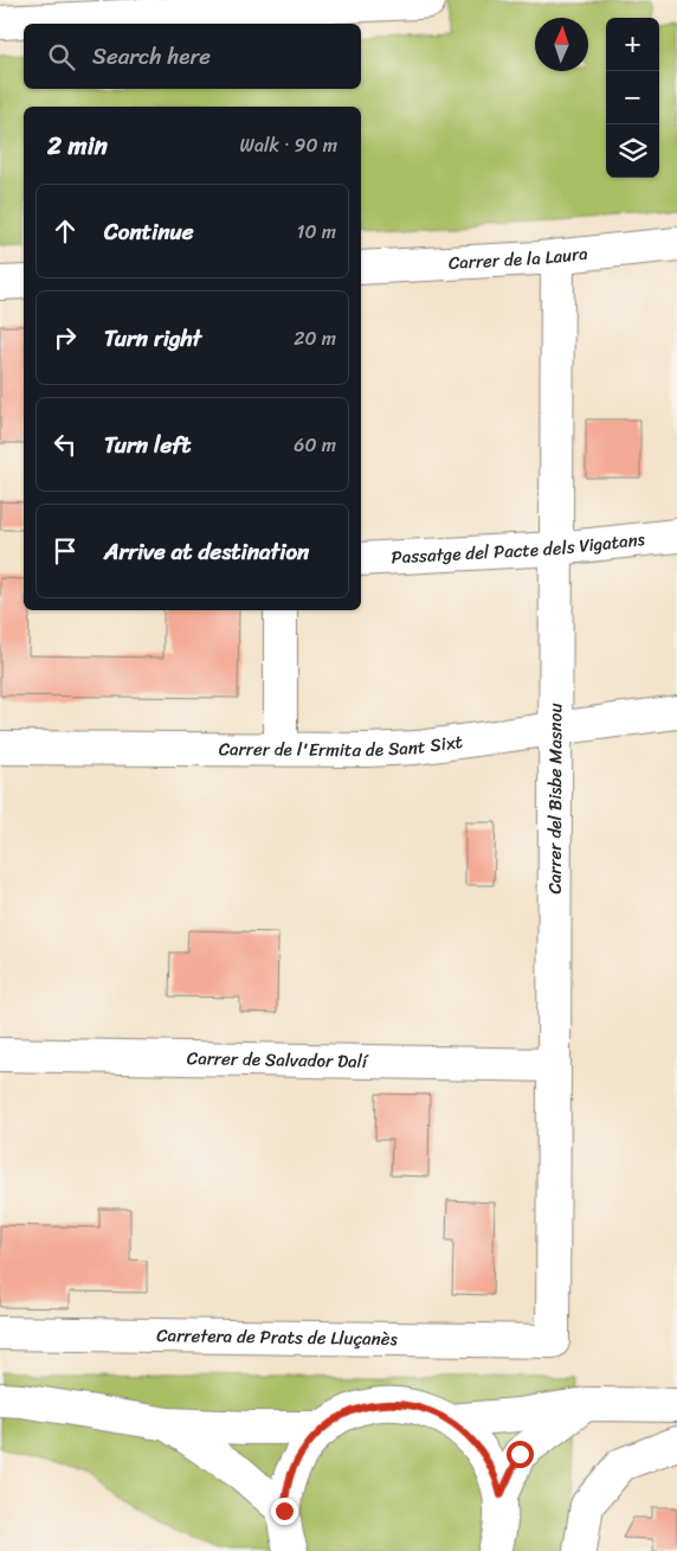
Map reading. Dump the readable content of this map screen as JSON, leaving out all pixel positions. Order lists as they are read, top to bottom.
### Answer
{
  "streets": {
    "street": [
      "Carrer de la Laura",
      "Passatge del Pacte dels Vigatans",
      "Carrer de l'Ermita de Sant Sixt",
      "Carrer del Bisbe Masnou",
      "Carrer de Salvador Dalí",
      "Carretera de Prats de Lluçanès"
    ]
  },
  "crossings": [
    ["Carrer de la Laura", "Carrer del Bisbe Masnou"],
    ["Passatge del Pacte dels Vigatans", "Carrer del Bisbe Masnou"],
    ["Carrer de l'Ermita de Sant Sixt", "Carrer del Bisbe Masnou"],
    ["Carrer del Bisbe Masnou", "Carrer de Salvador Dalí"],
    ["Carrer del Bisbe Masnou", "Carretera de Prats de Lluçanès"]
  ],
  "north": "top",
  "page": {
    "map_buttons": ["+", "−"],
    "search": "Search here",
    "heading": ["2 min", "Walk · 90 m"],
    "list": [
      ["Continue", "10 m"],
      ["Turn right", "20 m"],
      ["Turn left", "60 m"],
      "Arrive at destination"
    ]
  }
}
